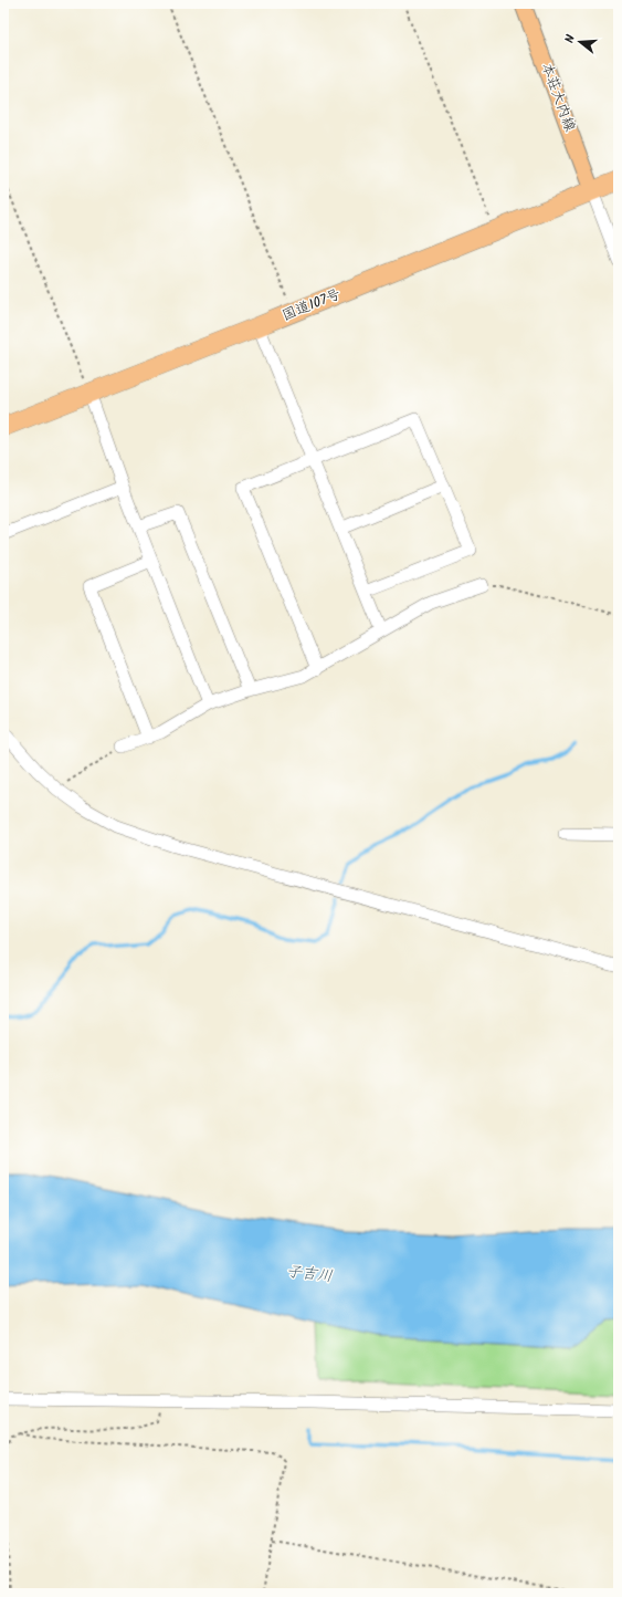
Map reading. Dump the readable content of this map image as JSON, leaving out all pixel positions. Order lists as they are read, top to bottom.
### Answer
{
  "streets": {
    "highway": ["国道107号"],
    "main road": ["本荘大内線"]
  },
  "crossings": [
    ["本荘大内線", "国道107号"]
  ],
  "water": ["子吉川"],
  "north": "left"
}
